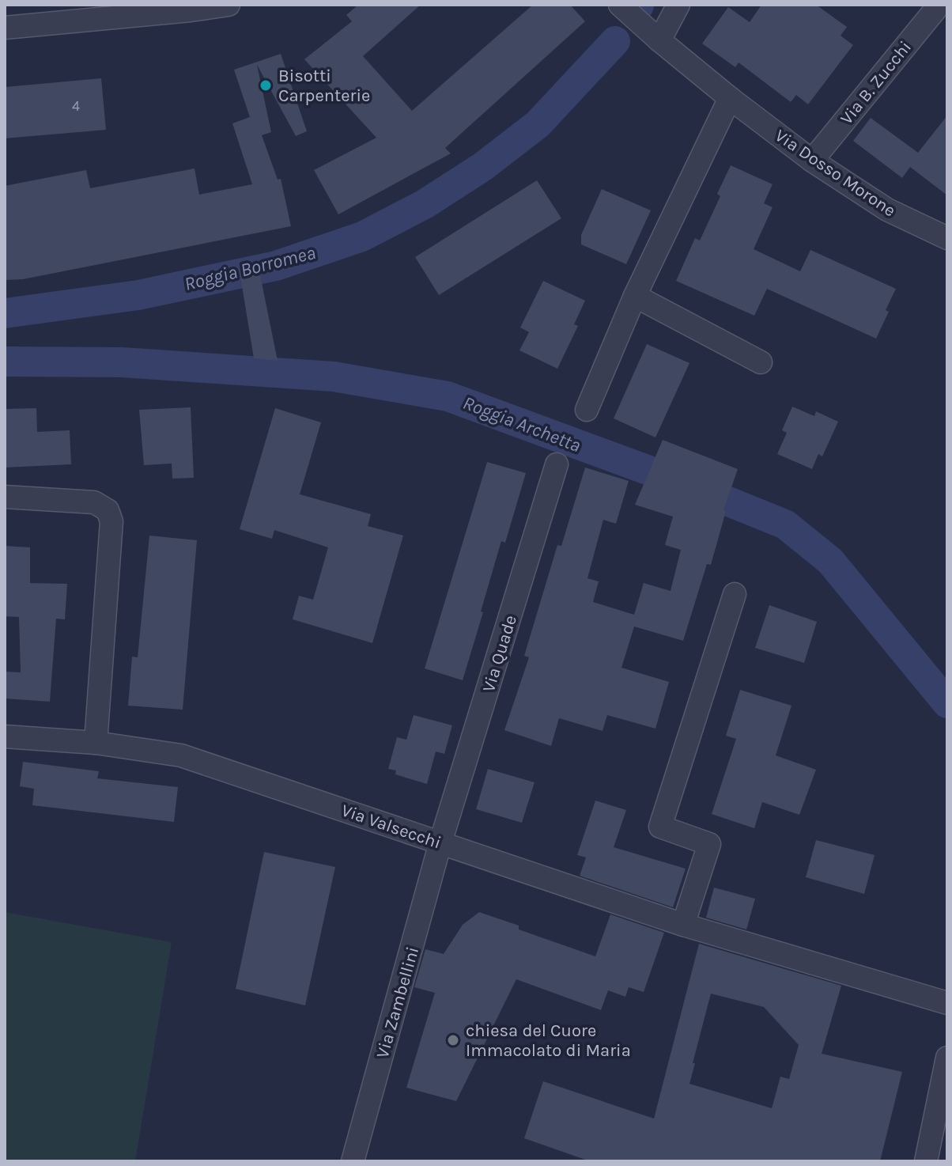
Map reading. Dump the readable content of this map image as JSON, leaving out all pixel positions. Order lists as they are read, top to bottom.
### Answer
{
  "streets": {
    "street": [
      "Via B. Zucchi",
      "Via Dosso Morone",
      "Via Quade",
      "Via Valsecchi",
      "Via Zambellini"
    ]
  },
  "crossings": [
    ["Via B. Zucchi", "Via Dosso Morone"],
    ["Via Quade", "Via Valsecchi"],
    ["Via Quade", "Via Zambellini"],
    ["Via Valsecchi", "Via Zambellini"]
  ],
  "water": ["Roggia Borromea", "Roggia Archetta"],
  "places": ["Bisotti Carpenterie", "chiesa del Cuore Immacolato di Maria"],
  "house_numbers": ["4"]
}
